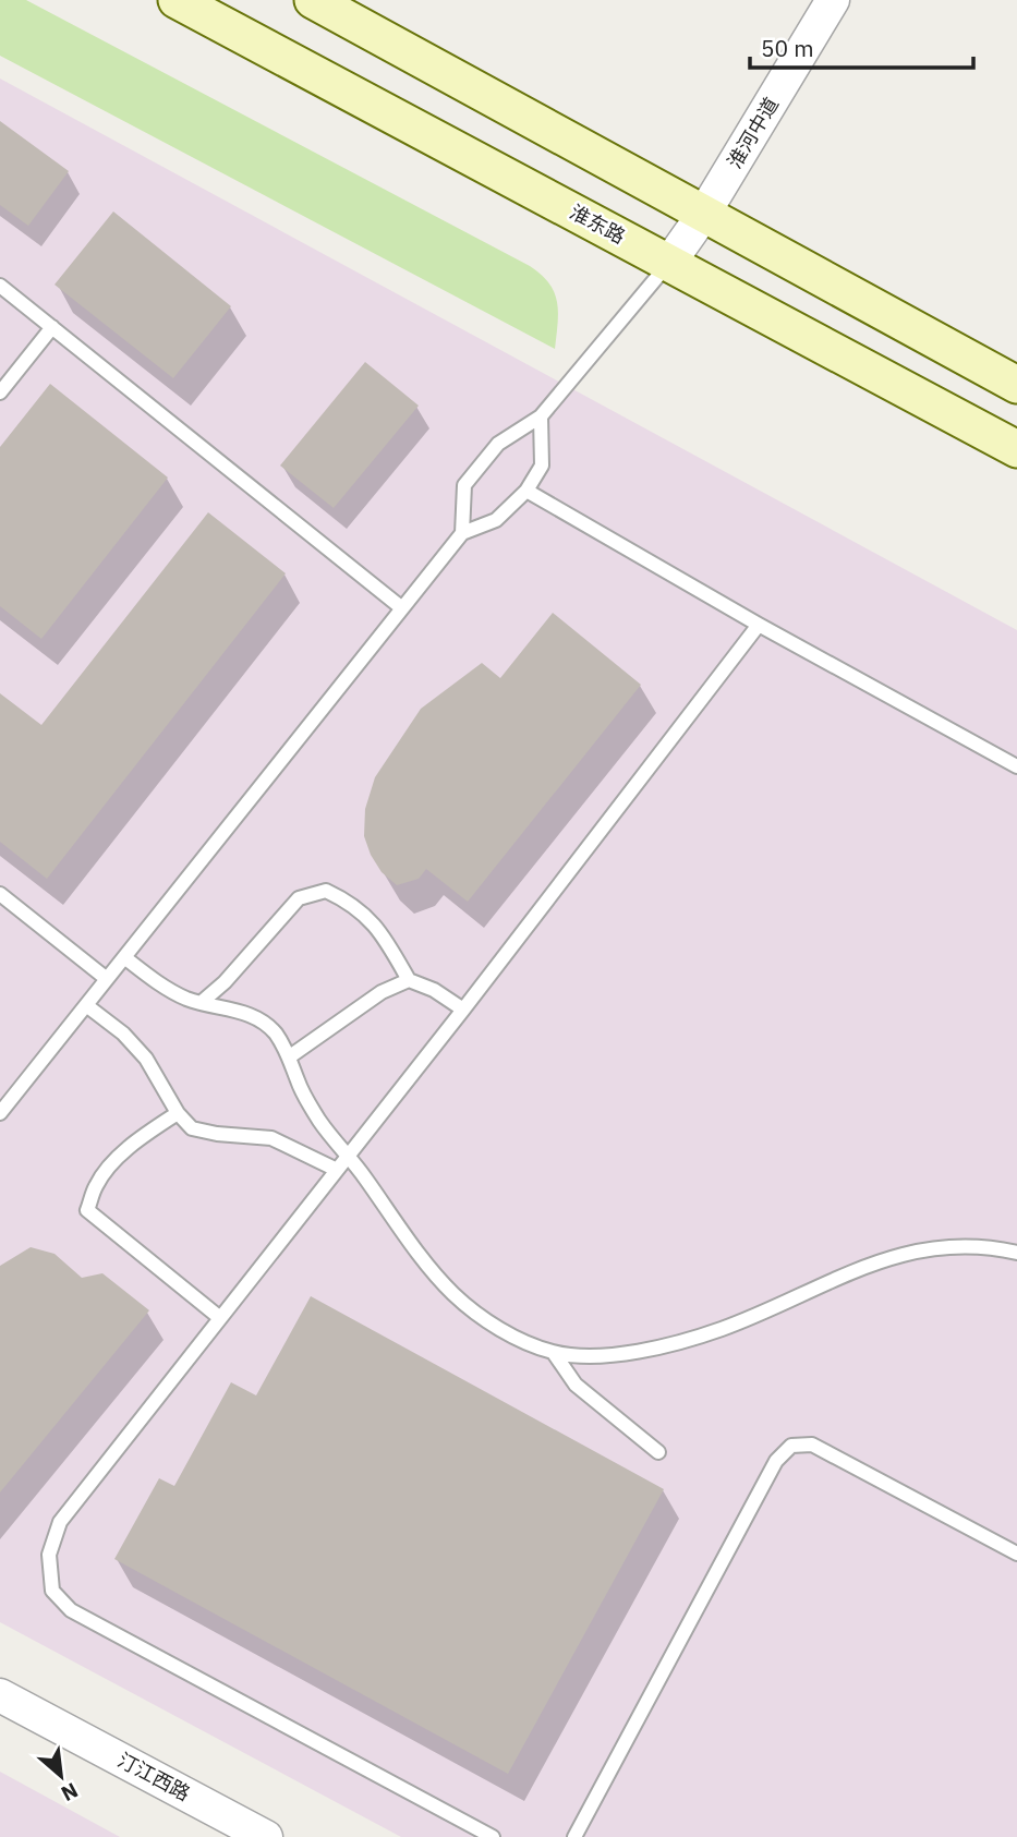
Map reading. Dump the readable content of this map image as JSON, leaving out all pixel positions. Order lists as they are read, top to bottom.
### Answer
{
  "streets": {
    "main road": ["淮东路"],
    "street": ["淮河中道", "汀江西路"]
  },
  "crossings": [
    ["淮河中道", "淮东路"]
  ],
  "scale_bar": "50 m",
  "north": "bottom right"
}
